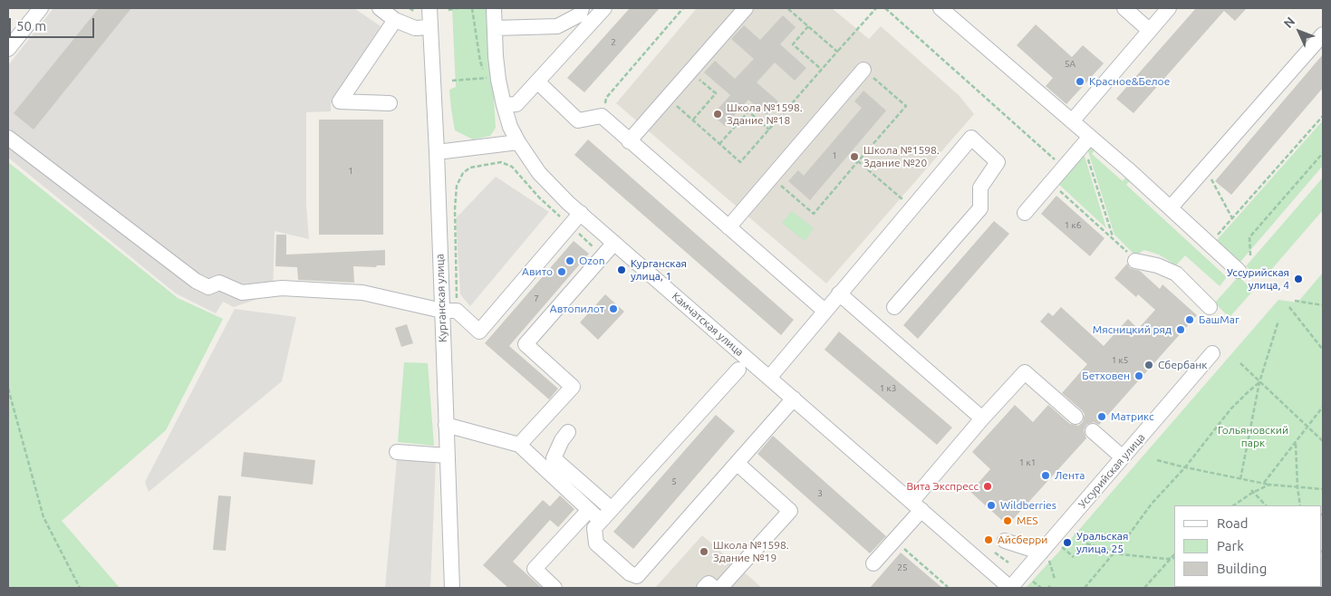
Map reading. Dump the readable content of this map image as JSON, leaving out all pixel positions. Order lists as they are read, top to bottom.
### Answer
{
  "streets": {
    "street": ["Курганская улица", "Камчатская улица", "Уссурийская улица"]
  },
  "crossings": [
    ["Камчатская улица", "Уссурийская улица"]
  ],
  "parks": ["Гольяновcкий парк"],
  "places": [
    "Красное&Белое",
    "Школа №1598. Здание №18",
    "Школа №1598. Здание №20",
    "Ozon",
    "Курганская улица, 1",
    "Авито",
    "Уссурийская улица, 4",
    "Автопилот",
    "БашМаг",
    "Мясницкий ряд",
    "Сбербанк",
    "Бетховен",
    "Матрикс",
    "Лента",
    "Вита Экспресс",
    "Wildberries",
    "MES",
    "Айсберри",
    "Уральская улица, 25",
    "Школа №1598. Здание №19"
  ],
  "house_numbers": [
    "2",
    "5А",
    "1",
    "1",
    "1 к6",
    "7",
    "1 к5",
    "1 к3",
    "1 к1",
    "5",
    "3",
    "25"
  ],
  "legend": ["Road", "Park", "Building"],
  "scale_bar": "50 m",
  "north": "top left"
}
